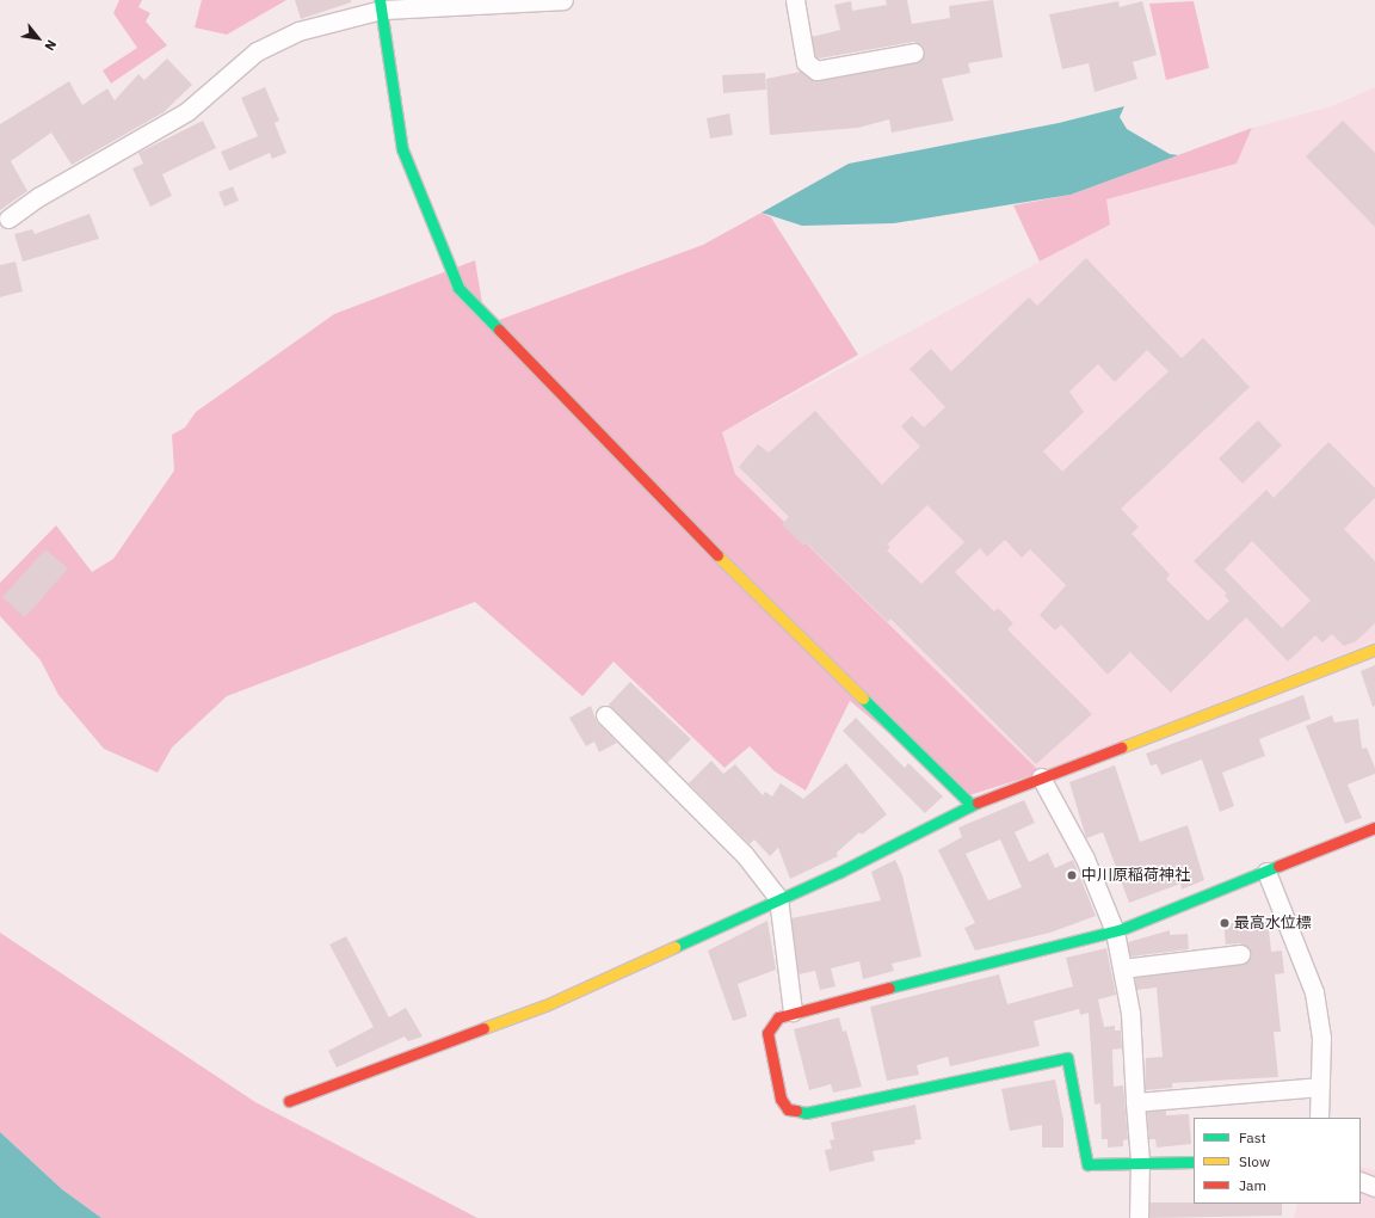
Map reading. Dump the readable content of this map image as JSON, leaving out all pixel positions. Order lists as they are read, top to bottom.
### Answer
{
  "places": ["中川原稲荷神社", "最高水位標"],
  "legend": ["Fast", "Slow", "Jam"],
  "north": "bottom right"
}
